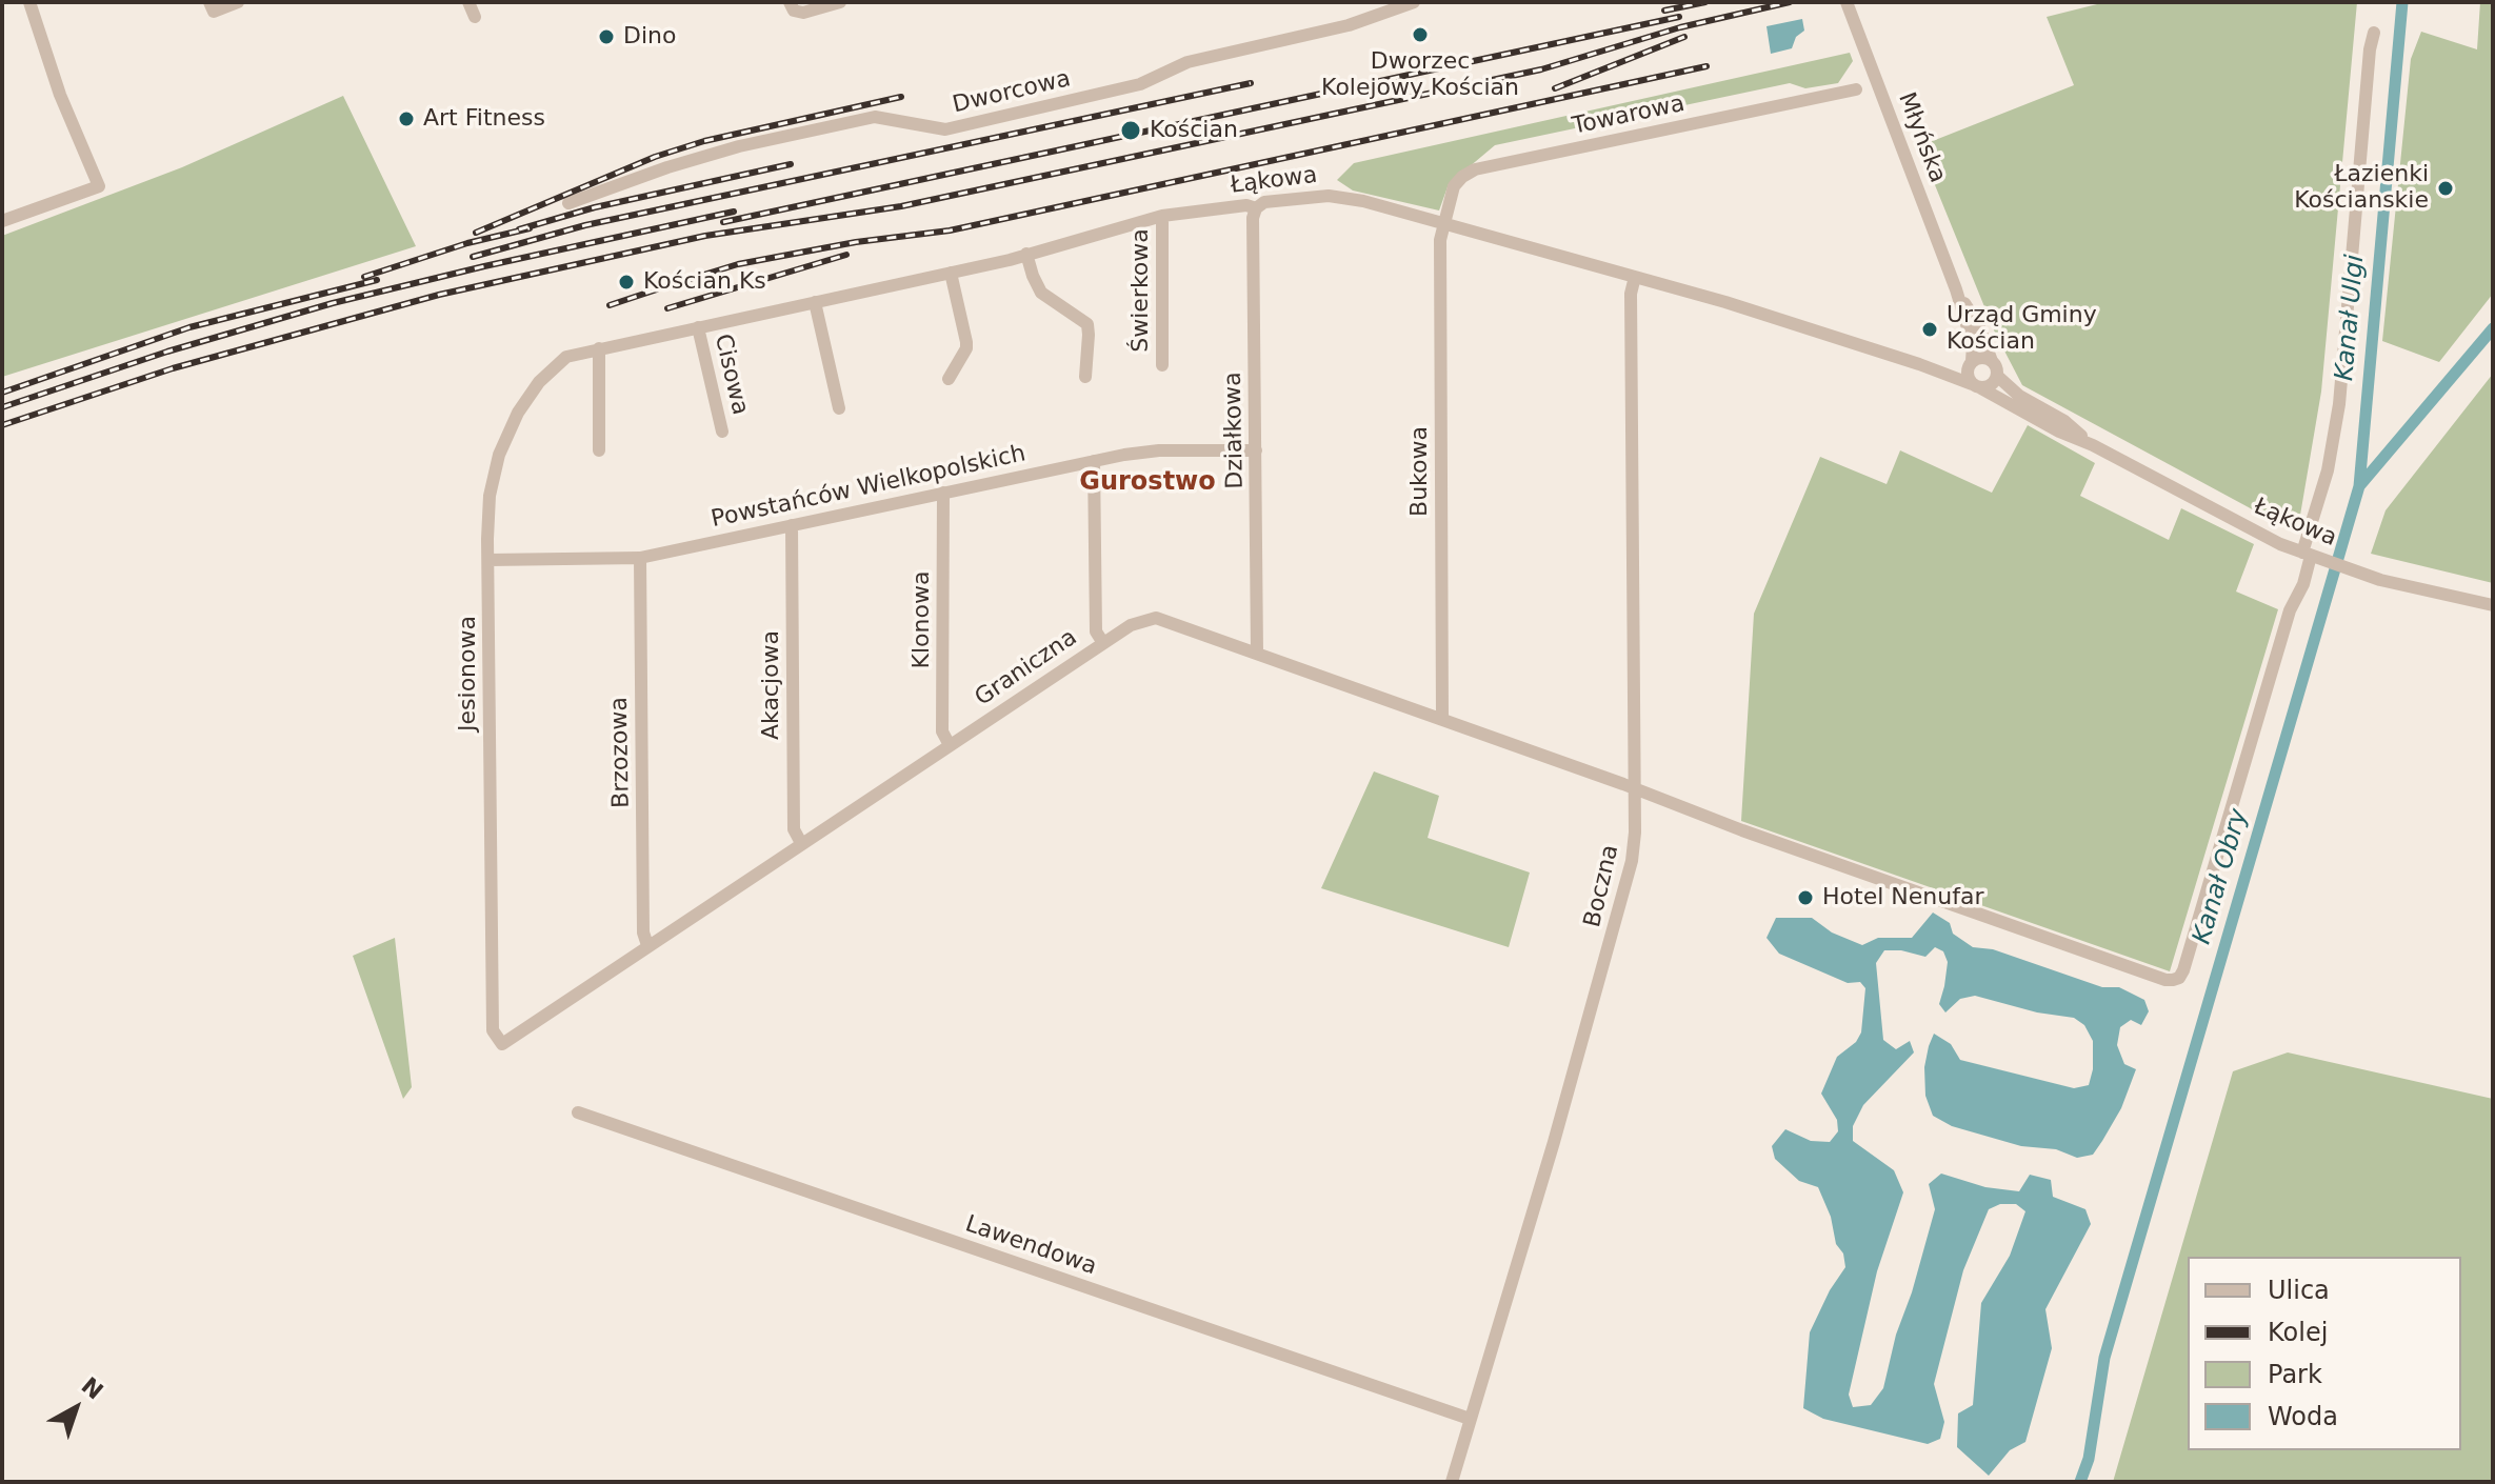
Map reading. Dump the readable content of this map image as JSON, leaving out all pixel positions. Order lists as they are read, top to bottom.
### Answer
{
  "streets": {
    "street": [
      "Dworcowa",
      "Towarowa",
      "Młyńska",
      "Łąkowa",
      "Świerkowa",
      "Cisowa",
      "Działkowa",
      "Bukowa",
      "Powstańców Wielkopolskich",
      "Klonowa",
      "Graniczna",
      "Jesionowa",
      "Akacjowa",
      "Brzozowa",
      "Boczna",
      "Lawendowa"
    ]
  },
  "crossings": [
    ["Towarowa", "Łąkowa"],
    ["Towarowa", "Bukowa"],
    ["Młyńska", "Łąkowa"],
    ["Łąkowa", "Świerkowa"],
    ["Łąkowa", "Cisowa"],
    ["Łąkowa", "Działkowa"],
    ["Łąkowa", "Bukowa"],
    ["Łąkowa", "Graniczna"],
    ["Łąkowa", "Jesionowa"],
    ["Łąkowa", "Boczna"],
    ["Działkowa", "Powstańców Wielkopolskich"],
    ["Działkowa", "Graniczna"],
    ["Bukowa", "Graniczna"],
    ["Powstańców Wielkopolskich", "Klonowa"],
    ["Powstańców Wielkopolskich", "Jesionowa"],
    ["Powstańców Wielkopolskich", "Akacjowa"],
    ["Powstańców Wielkopolskich", "Brzozowa"],
    ["Klonowa", "Graniczna"],
    ["Graniczna", "Jesionowa"],
    ["Graniczna", "Akacjowa"],
    ["Graniczna", "Brzozowa"],
    ["Graniczna", "Boczna"],
    ["Boczna", "Lawendowa"]
  ],
  "districts": ["Gurostwo"],
  "water": ["Kanał Ulgi", "Kanał Obry"],
  "places": [
    "Dworzec Kolejowy Kościan",
    "Dino",
    "Art Fitness",
    "Kościan",
    "Łazienki Kościanskie",
    "Kościan Ks",
    "Urząd Gminy Kościan",
    "Hotel Nenufar"
  ],
  "legend": [
    "Ulica",
    "Kolej",
    "Park",
    "Woda"
  ],
  "north": "top right"
}
